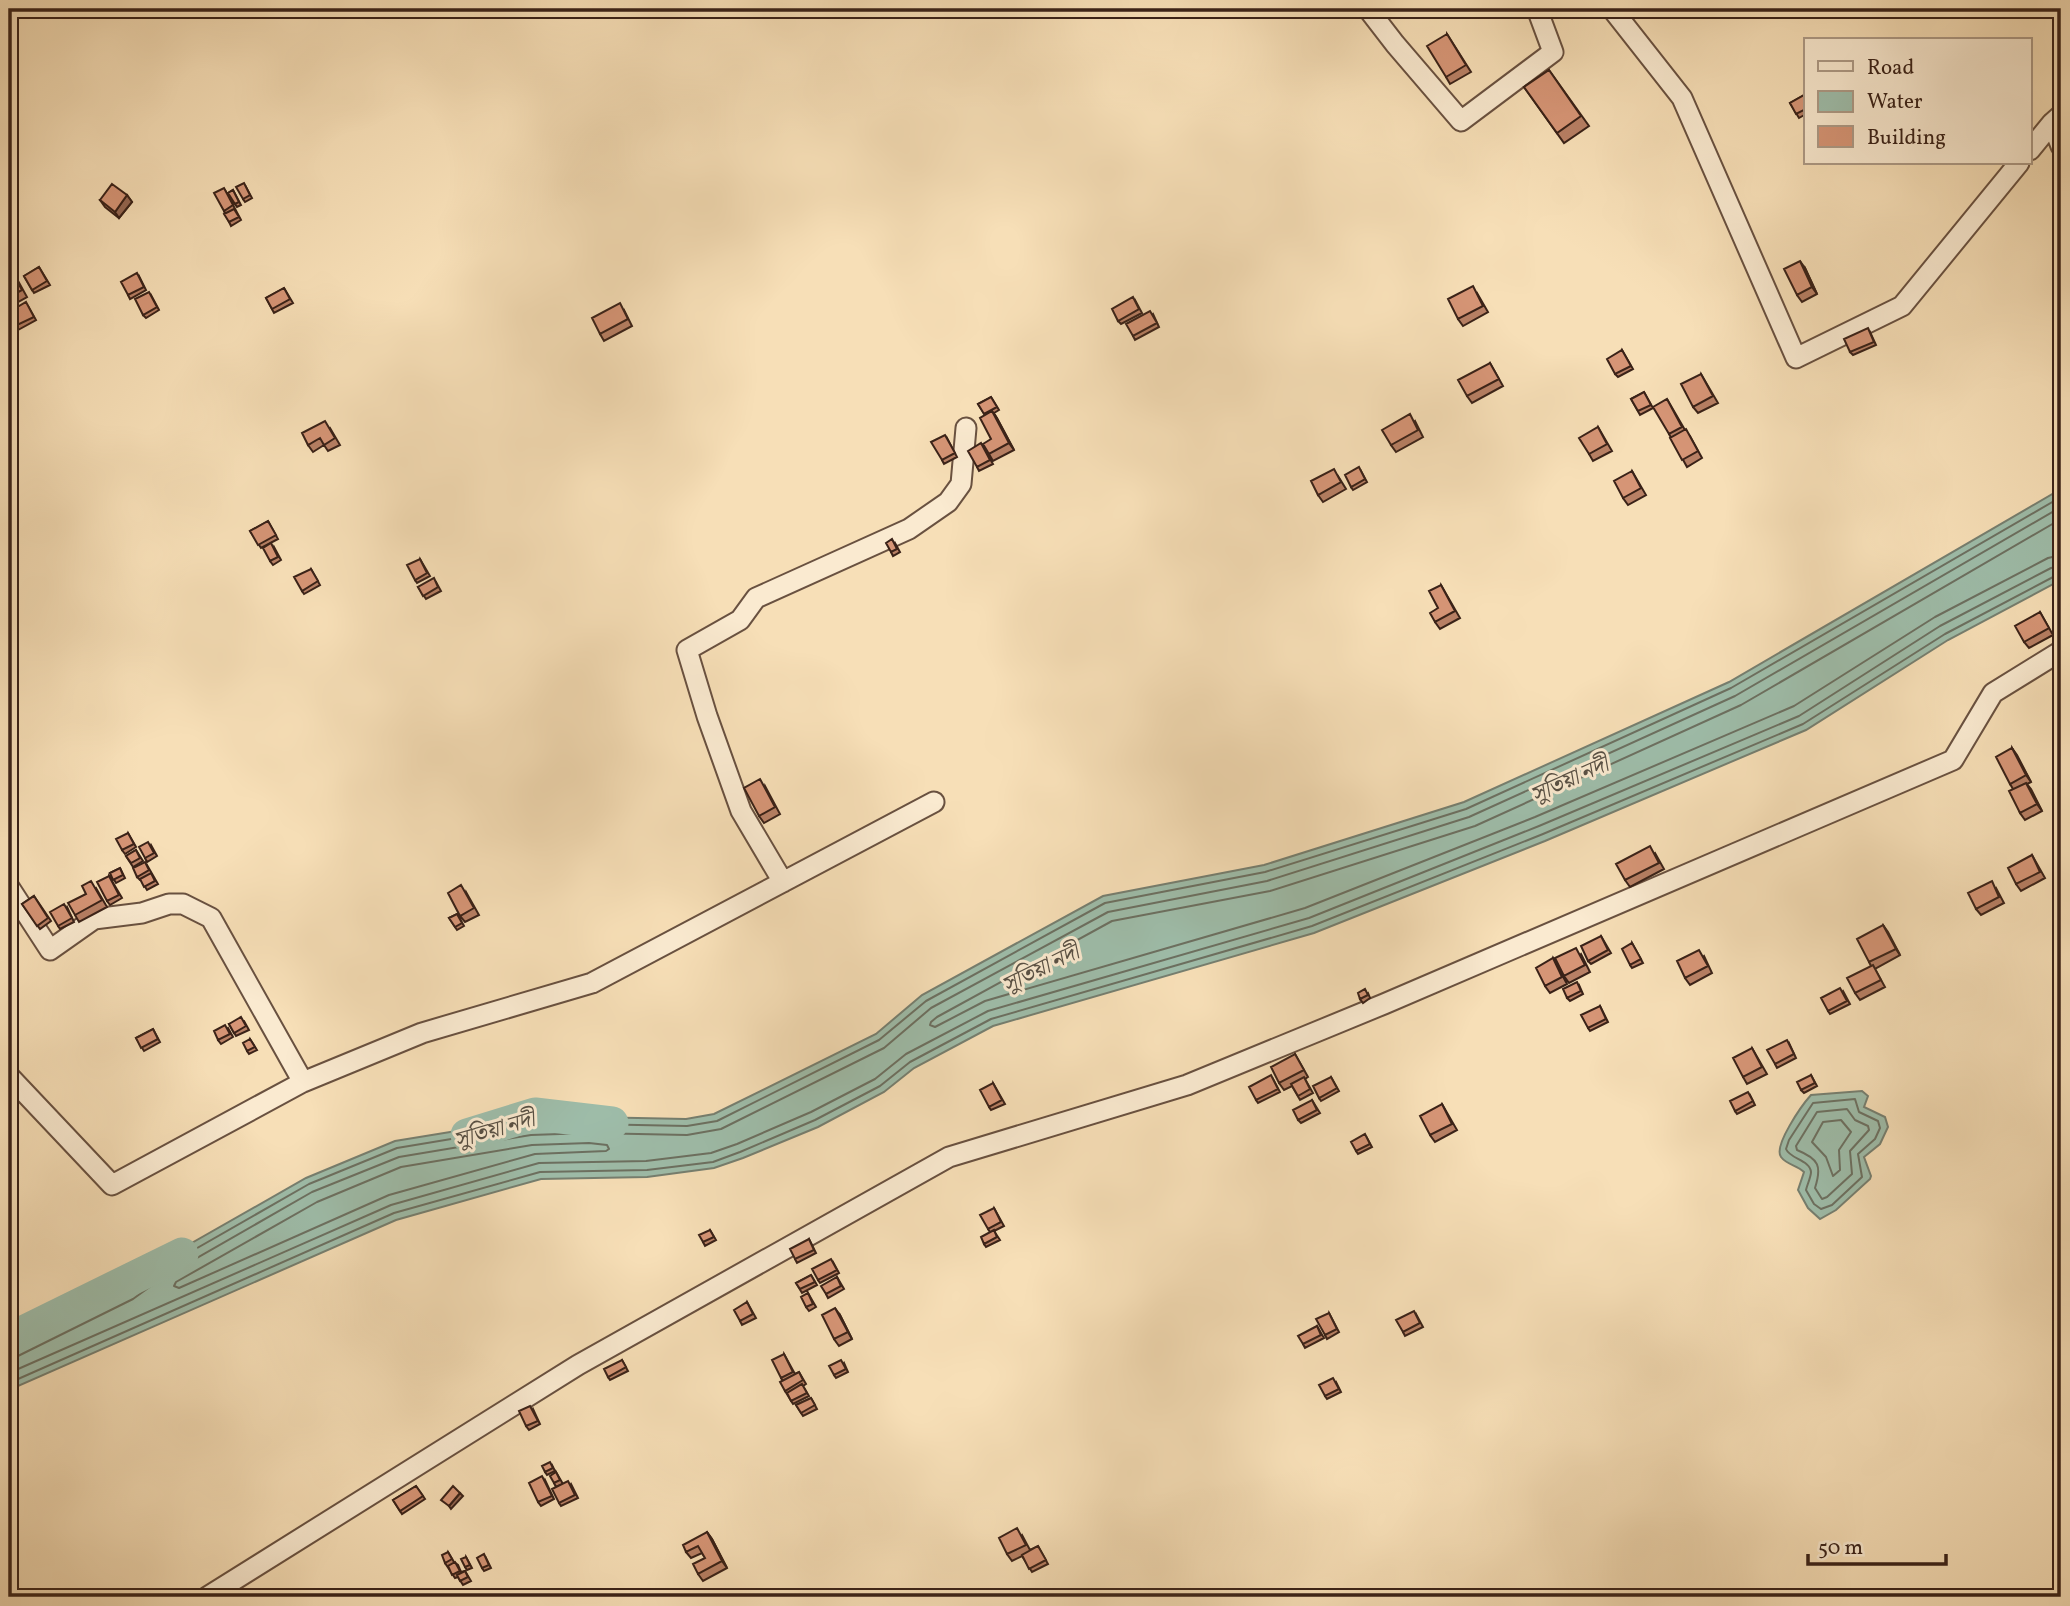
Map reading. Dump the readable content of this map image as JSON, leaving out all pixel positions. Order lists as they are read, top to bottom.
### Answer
{
  "water": ["সুতিয়া নদী"],
  "legend": ["Road", "Water", "Building"],
  "scale_bar": "50 m"
}
